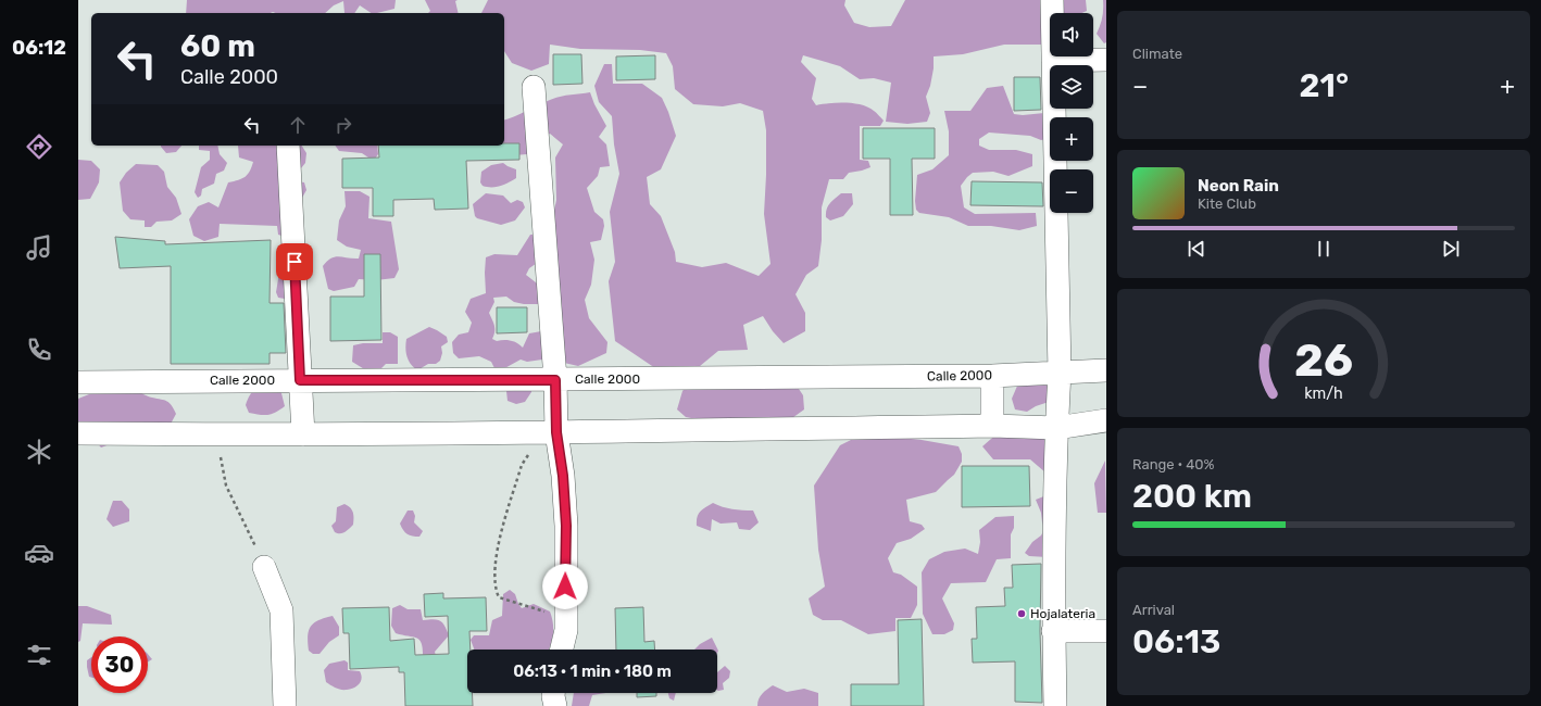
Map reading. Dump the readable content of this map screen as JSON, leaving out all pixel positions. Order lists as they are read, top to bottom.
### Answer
{
  "streets": {
    "street": ["Calle 2000"]
  },
  "places": ["Hojalateria"],
  "page": {
    "tabs": "06:12",
    "tile": [
      "Climate",
      ["Range · 40%", "200 km"],
      ["Arrival", "06:13"]
    ],
    "map_buttons": ["+", "−"],
    "turn": ["60 m", "Calle 2000"],
    "heat": ["−", "21°", "+"],
    "song": ["Neon Rain", "Kite Club"],
    "limit": "30",
    "trip": "06:13 · 1 min · 180 m",
    "gauge": ["26", "km/h"]
  }
}
